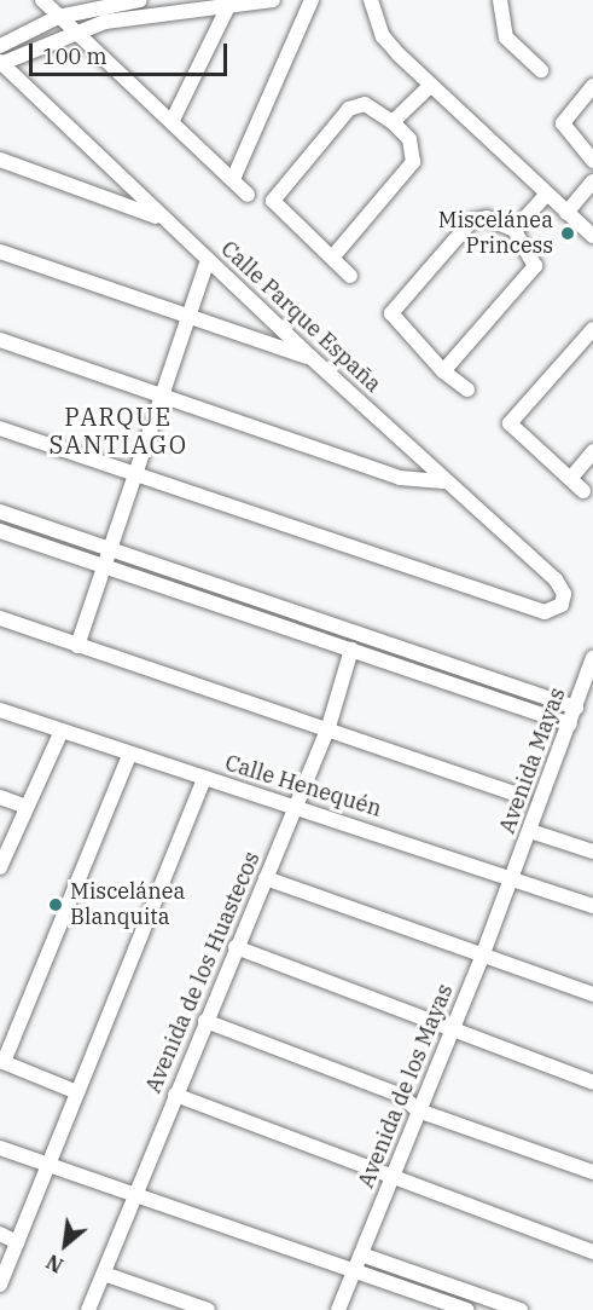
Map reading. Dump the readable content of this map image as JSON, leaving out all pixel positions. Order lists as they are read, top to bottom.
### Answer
{
  "streets": {
    "street": [
      "Calle Parque España",
      "Avenida Mayas",
      "Calle Henequén",
      "Avenida de los Huastecos",
      "Avenida de los Mayas"
    ]
  },
  "crossings": [
    ["Avenida Mayas", "Calle Henequén"],
    ["Avenida Mayas", "Avenida de los Mayas"],
    ["Calle Henequén", "Avenida de los Huastecos"],
    ["Calle Henequén", "Avenida de los Mayas"]
  ],
  "districts": ["PARQUE SANTIAGO"],
  "places": ["Miscelánea Princess", "Miscelánea Blanquita"],
  "scale_bar": "100 m",
  "north": "bottom left"
}
